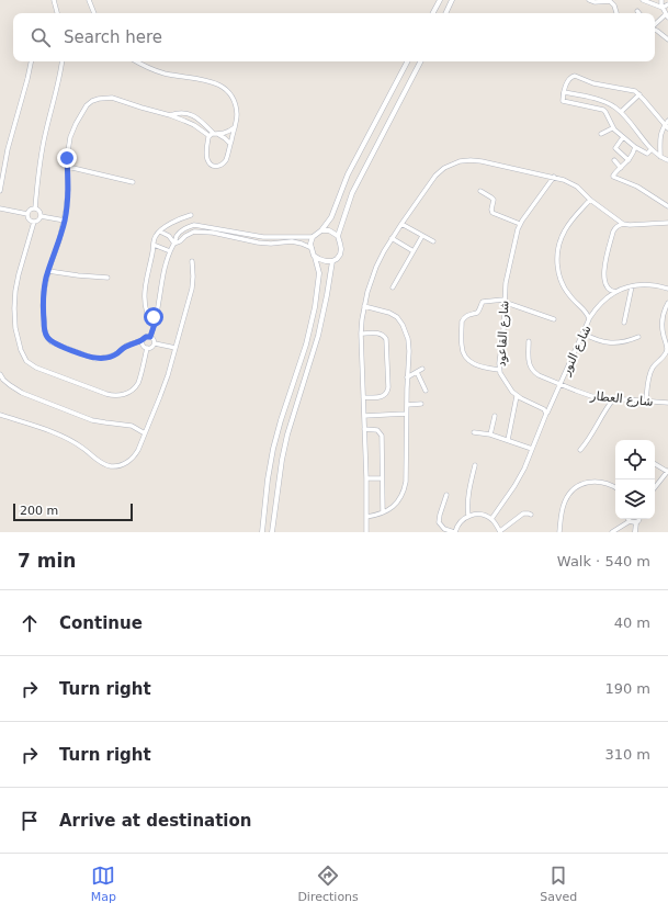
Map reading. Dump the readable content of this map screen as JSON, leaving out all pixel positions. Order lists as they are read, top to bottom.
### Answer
{
  "streets": {
    "street": ["شارع القاعود", "شارع النور", "شارع العطار"]
  },
  "crossings": [
    ["شارع القاعود", "شارع النور"],
    ["شارع النور", "شارع العطار"]
  ],
  "scale_bar": "200 m",
  "page": {
    "search": "Search here",
    "scale": "200 m",
    "heading": ["7 min", "Walk · 540 m"],
    "list": [
      ["Continue", "40 m"],
      ["Turn right", "190 m"],
      ["Turn right", "310 m"],
      "Arrive at destination"
    ],
    "nav": ["Map", "Directions", "Saved"]
  }
}
